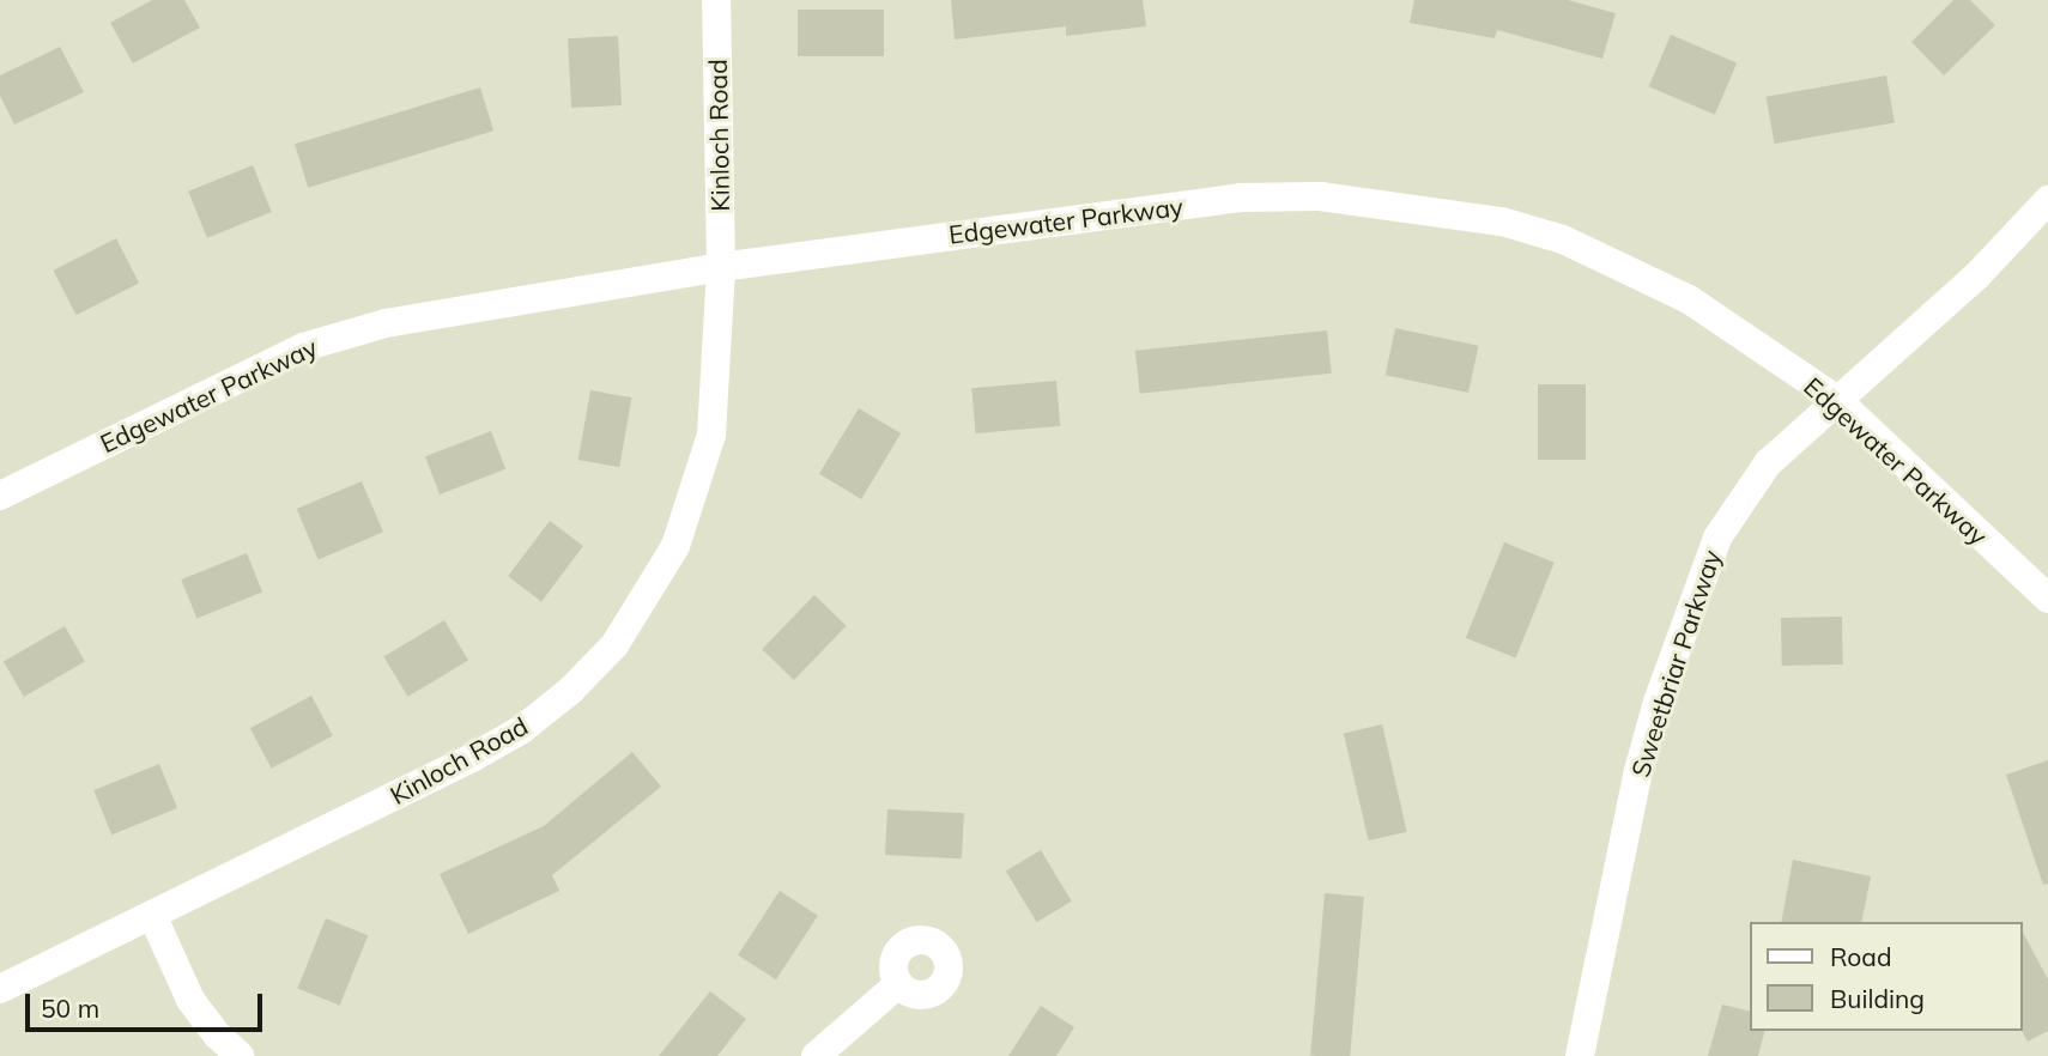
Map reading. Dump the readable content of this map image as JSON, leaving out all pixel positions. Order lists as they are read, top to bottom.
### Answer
{
  "streets": {
    "street": ["Kinloch Road", "Edgewater Parkway", "Sweetbriar Parkway"]
  },
  "crossings": [
    ["Kinloch Road", "Edgewater Parkway"],
    ["Edgewater Parkway", "Sweetbriar Parkway"]
  ],
  "legend": ["Road", "Building"],
  "scale_bar": "50 m"
}
